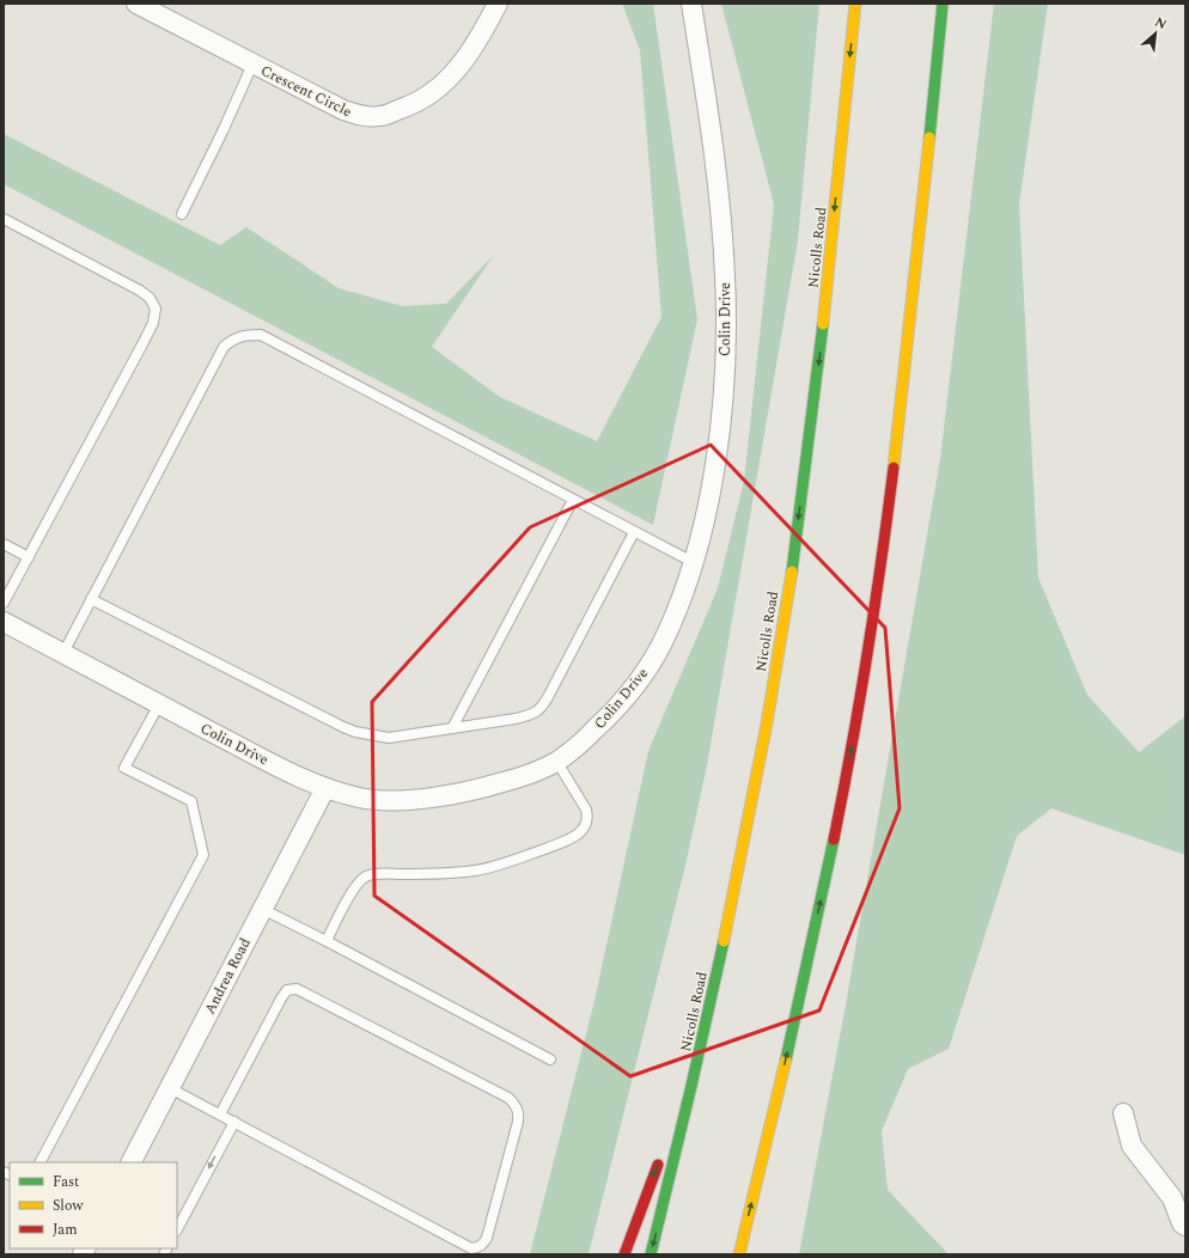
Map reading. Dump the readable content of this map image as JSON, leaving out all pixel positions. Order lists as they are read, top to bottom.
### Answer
{
  "streets": {
    "highway": ["Nicolls Road"],
    "street": ["Crescent Circle", "Colin Drive", "Andrea Road"]
  },
  "crossings": [
    ["Colin Drive", "Andrea Road"]
  ],
  "legend": ["Fast", "Slow", "Jam"],
  "north": "top right"
}
